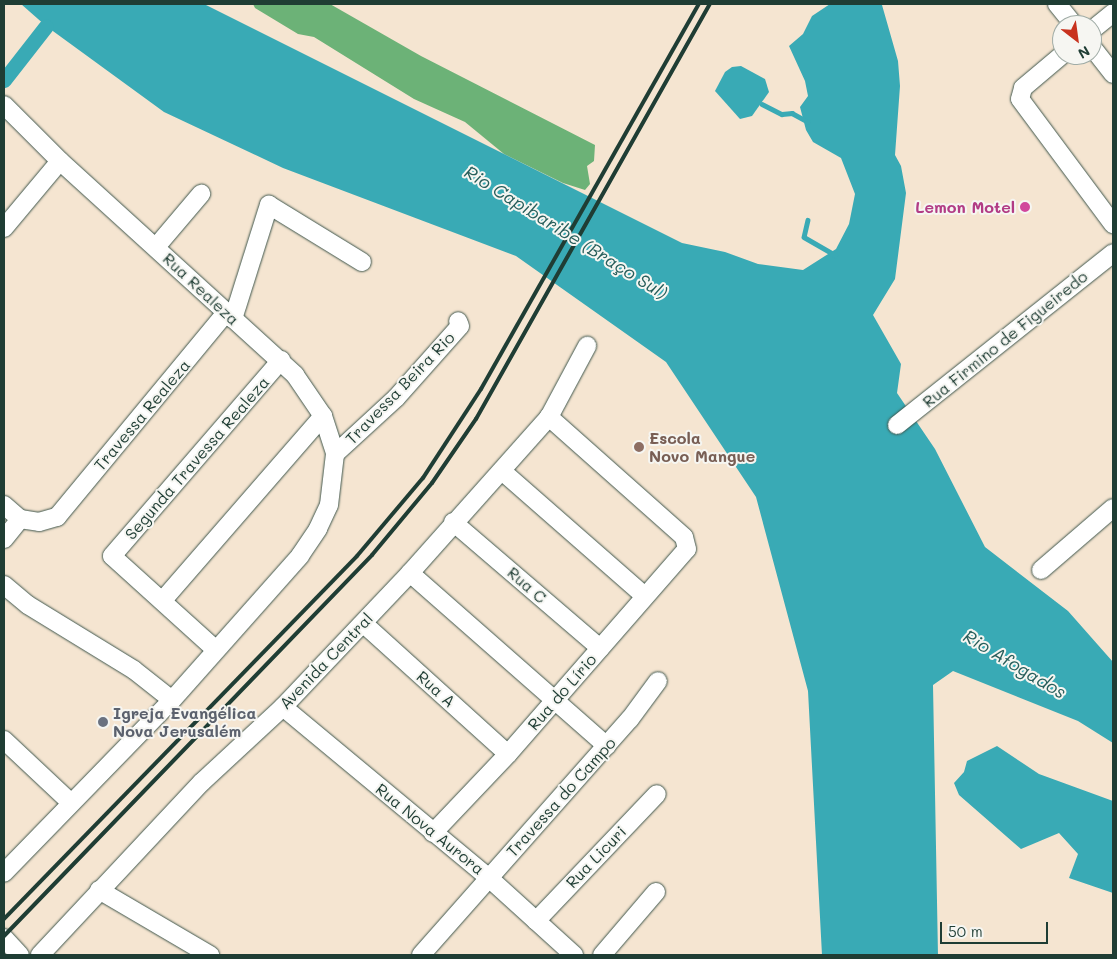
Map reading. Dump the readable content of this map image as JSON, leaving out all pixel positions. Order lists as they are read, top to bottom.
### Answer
{
  "streets": {
    "street": [
      "Rua Realeza",
      "Rua Firmino de Figueiredo",
      "Travessa Beira Rio",
      "Travessa Realeza",
      "Segunda Travessa Realeza",
      "Rua C",
      "Avenida Central",
      "Rua A",
      "Rua do Lírio",
      "Travessa do Campo",
      "Rua Nova Aurora",
      "Rua Licuri"
    ]
  },
  "crossings": [
    ["Rua Realeza", "Travessa Beira Rio"],
    ["Rua Realeza", "Travessa Realeza"],
    ["Rua Realeza", "Segunda Travessa Realeza"],
    ["Rua C", "Avenida Central"],
    ["Rua C", "Rua do Lírio"],
    ["Avenida Central", "Rua A"],
    ["Avenida Central", "Rua do Lírio"],
    ["Avenida Central", "Rua Nova Aurora"],
    ["Rua A", "Rua do Lírio"],
    ["Rua do Lírio", "Rua Nova Aurora"],
    ["Travessa do Campo", "Rua Nova Aurora"],
    ["Rua Nova Aurora", "Rua Licuri"]
  ],
  "water": ["Rio Capibaribe (Braço Sul)", "Rio Afogados"],
  "places": ["Lemon Motel", "Escola Novo Mangue", "Igreja Evangélica Nova Jerusalém"],
  "scale_bar": "50 m",
  "north": "bottom right"
}
